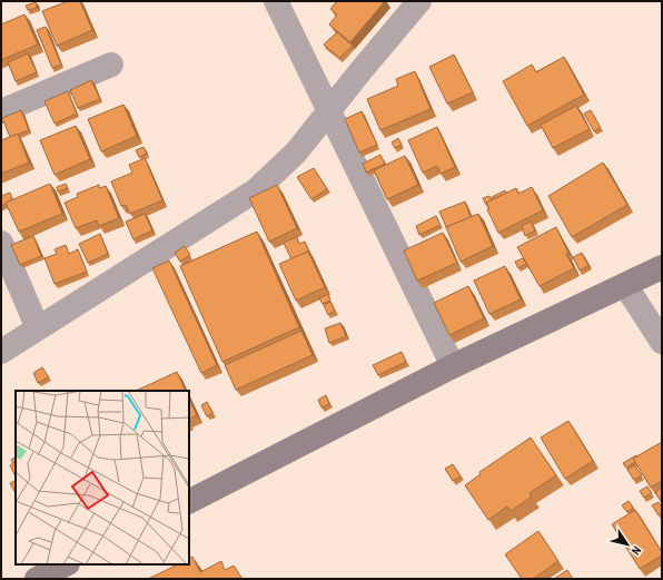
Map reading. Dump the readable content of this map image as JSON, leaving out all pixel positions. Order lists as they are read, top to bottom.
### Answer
{
  "north": "bottom right"
}
